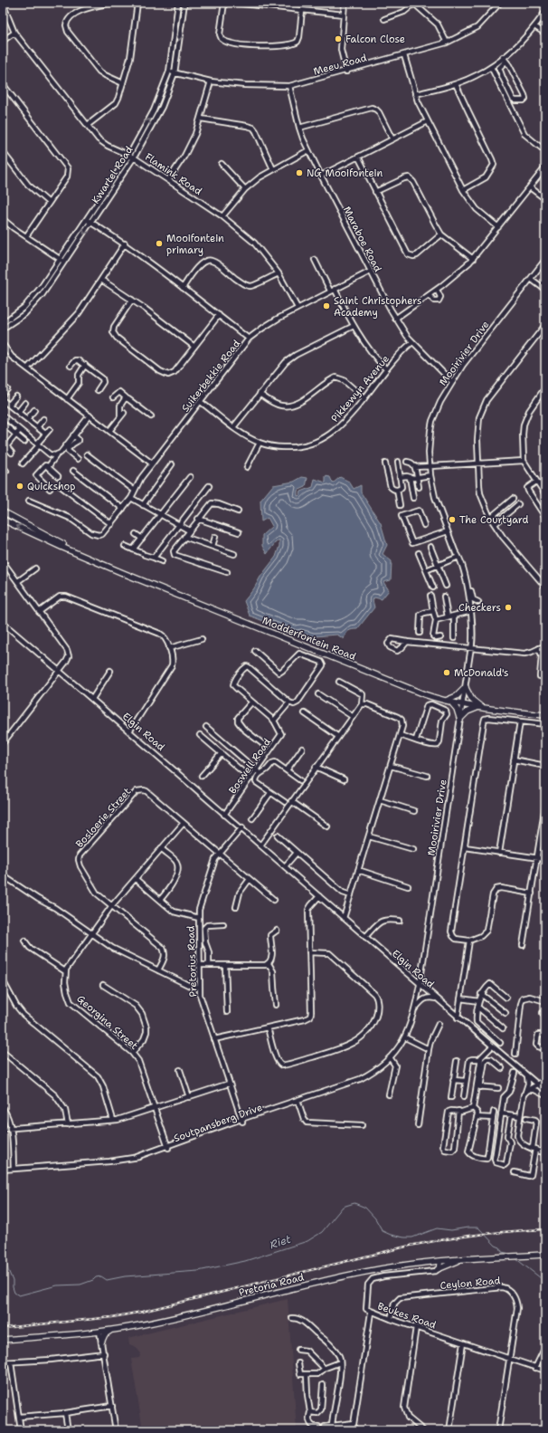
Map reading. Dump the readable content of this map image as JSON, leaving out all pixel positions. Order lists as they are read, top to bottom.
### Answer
{
  "streets": {
    "main road": ["Modderfontein Road", "Pretoria Road"],
    "street": [
      "Meeu Road",
      "Flamink Road",
      "Kwartel Road",
      "Maraboe Road",
      "Mooirivier Drive",
      "Suikerbekkie Road",
      "Pikkewyn Avenue",
      "Elgin Road",
      "Boswell Road",
      "Bosloerie Street",
      "Pretorius Road",
      "Georgina Street",
      "Soutpansberg Drive",
      "Ceylon Road",
      "Beukes Road"
    ]
  },
  "crossings": [
    ["Meeu Road", "Kwartel Road"],
    ["Meeu Road", "Maraboe Road"],
    ["Flamink Road", "Kwartel Road"],
    ["Flamink Road", "Suikerbekkie Road"],
    ["Maraboe Road", "Mooirivier Drive"],
    ["Maraboe Road", "Suikerbekkie Road"],
    ["Maraboe Road", "Pikkewyn Avenue"],
    ["Mooirivier Drive", "Modderfontein Road"],
    ["Mooirivier Drive", "Elgin Road"],
    ["Mooirivier Drive", "Soutpansberg Drive"],
    ["Suikerbekkie Road", "Pikkewyn Avenue"],
    ["Elgin Road", "Boswell Road"],
    ["Elgin Road", "Pretorius Road"],
    ["Elgin Road", "Soutpansberg Drive"],
    ["Bosloerie Street", "Pretorius Road"],
    ["Pretorius Road", "Soutpansberg Drive"],
    ["Georgina Street", "Soutpansberg Drive"],
    ["Ceylon Road", "Beukes Road"]
  ],
  "water": ["Riet"],
  "places": [
    "Falcon Close",
    "NG Mooifontein",
    "Mooifontein primary",
    "Saint Christophers Academy",
    "Quickshop",
    "The Courtyard",
    "Checkers",
    "McDonald's"
  ]
}
